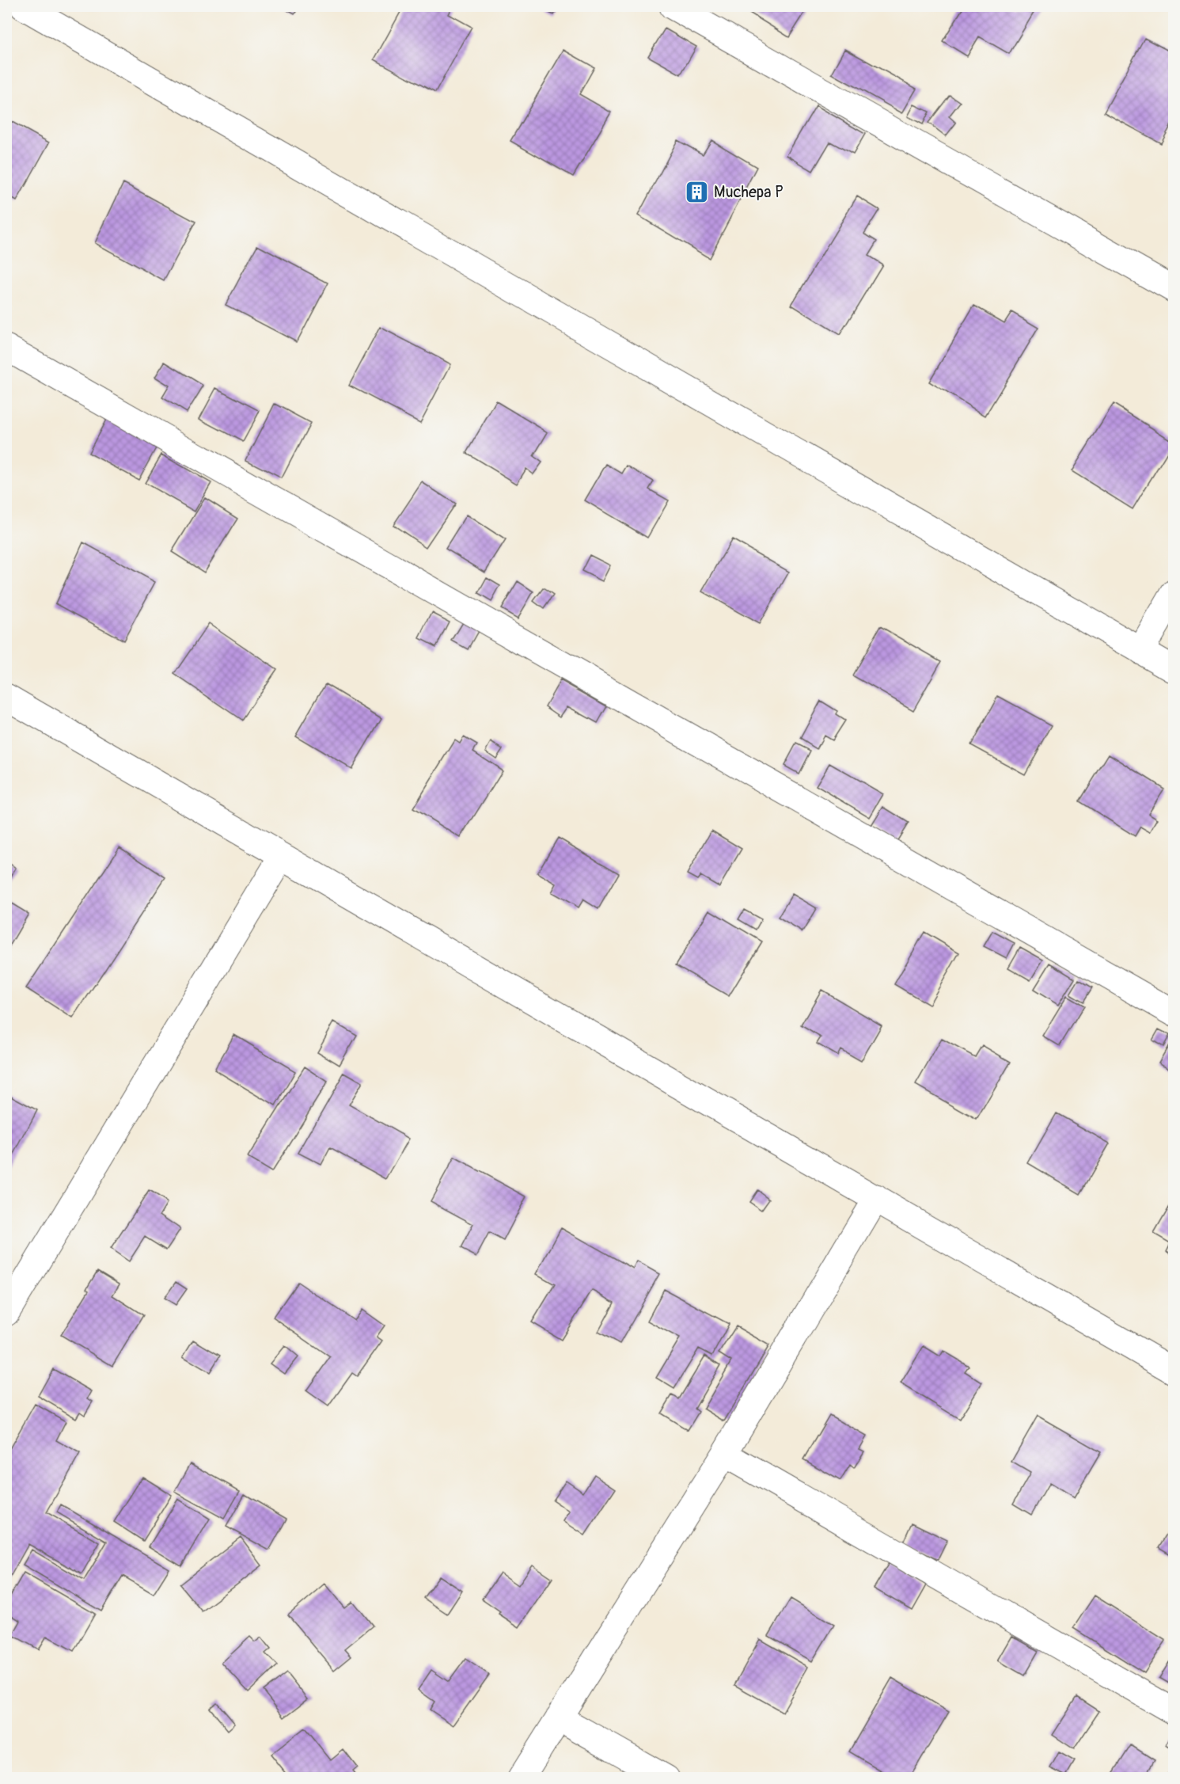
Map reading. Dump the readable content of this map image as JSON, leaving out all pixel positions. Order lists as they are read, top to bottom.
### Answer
{
  "places": {
    "building": ["Muchepa P"]
  }
}
